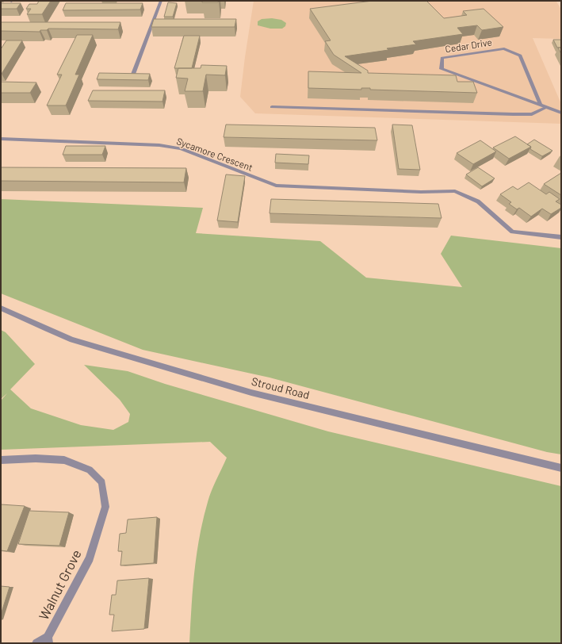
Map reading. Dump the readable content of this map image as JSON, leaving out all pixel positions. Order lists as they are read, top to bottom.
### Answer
{
  "streets": {
    "street": [
      "Cedar Drive",
      "Sycamore Crescent",
      "Stroud Road",
      "Walnut Grove"
    ]
  }
}
